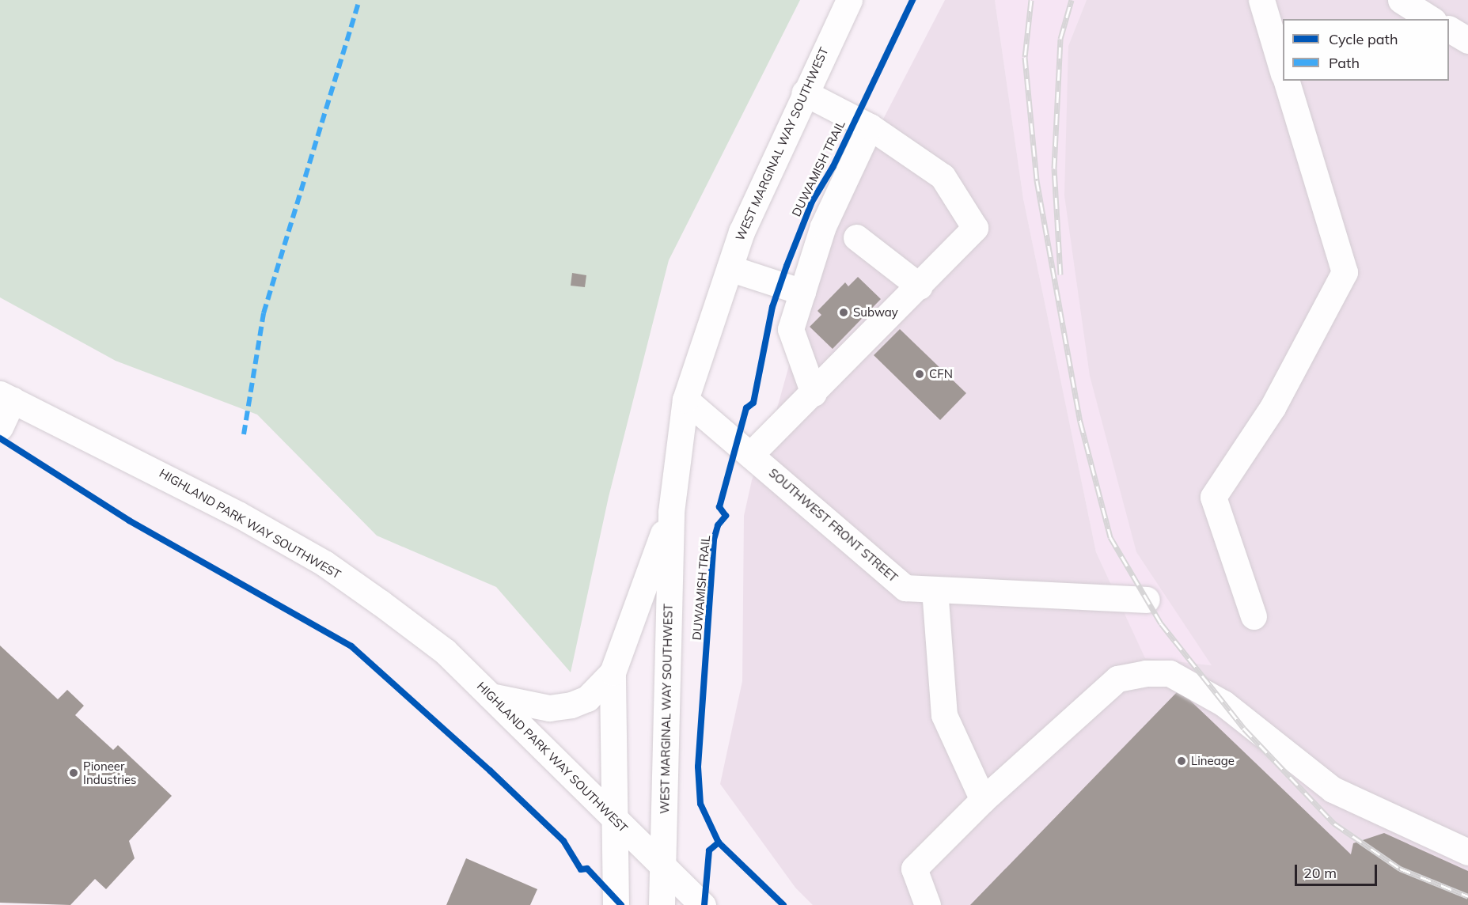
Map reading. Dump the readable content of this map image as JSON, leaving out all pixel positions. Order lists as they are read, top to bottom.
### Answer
{
  "streets": {
    "main road": ["WEST MARGINAL WAY SOUTHWEST", "HIGHLAND PARK WAY SOUTHWEST", "SOUTHWEST FRONT STREET"],
    "cycle path": ["DUWAMISH TRAIL"]
  },
  "crossings": [
    ["WEST MARGINAL WAY SOUTHWEST", "HIGHLAND PARK WAY SOUTHWEST"],
    ["WEST MARGINAL WAY SOUTHWEST", "SOUTHWEST FRONT STREET"]
  ],
  "places": [
    "Subway",
    "CFN",
    "Lineage",
    "Pioneer Industries"
  ],
  "legend": ["Cycle path", "Path"],
  "scale_bar": "20 m"
}
